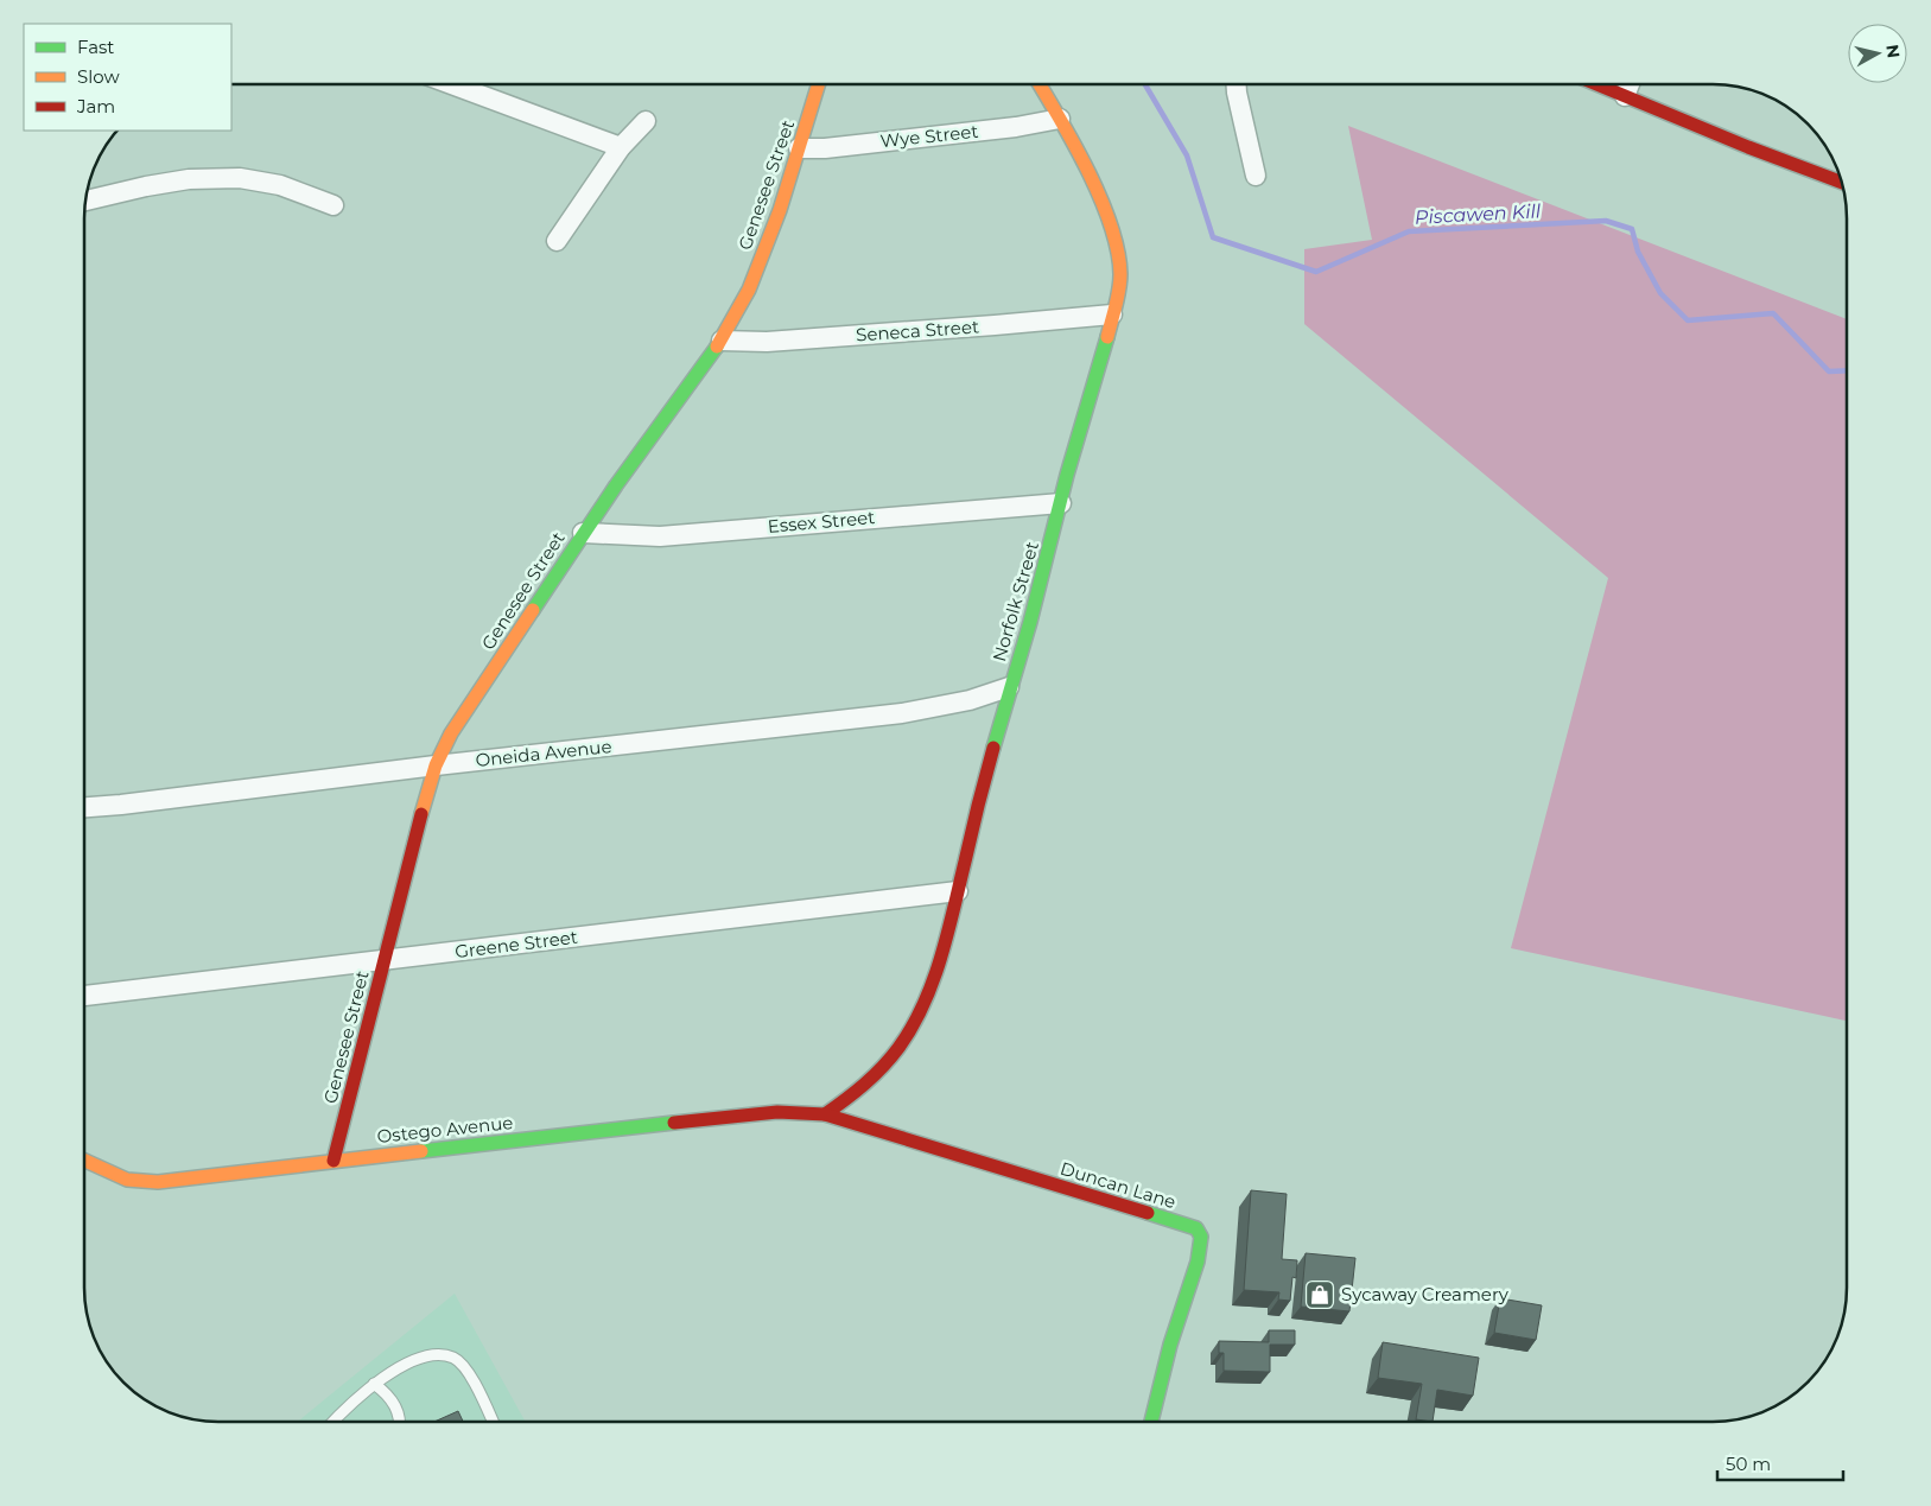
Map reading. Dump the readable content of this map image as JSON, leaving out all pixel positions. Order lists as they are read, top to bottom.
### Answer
{
  "streets": {
    "street": [
      "Wye Street",
      "Genesee Street",
      "Seneca Street",
      "Essex Street",
      "Norfolk Street",
      "Oneida Avenue",
      "Greene Street",
      "Ostego Avenue",
      "Duncan Lane"
    ]
  },
  "crossings": [
    ["Wye Street", "Genesee Street"],
    ["Wye Street", "Norfolk Street"],
    ["Genesee Street", "Seneca Street"],
    ["Genesee Street", "Essex Street"],
    ["Genesee Street", "Oneida Avenue"],
    ["Genesee Street", "Greene Street"],
    ["Genesee Street", "Ostego Avenue"],
    ["Seneca Street", "Norfolk Street"],
    ["Essex Street", "Norfolk Street"],
    ["Norfolk Street", "Oneida Avenue"],
    ["Norfolk Street", "Greene Street"],
    ["Norfolk Street", "Ostego Avenue"],
    ["Norfolk Street", "Duncan Lane"],
    ["Ostego Avenue", "Duncan Lane"]
  ],
  "water": ["Piscawen Kill"],
  "places": {
    "shop": ["Sycaway Creamery"]
  },
  "legend": ["Fast", "Slow", "Jam"],
  "scale_bar": "50 m",
  "north": "right"
}
